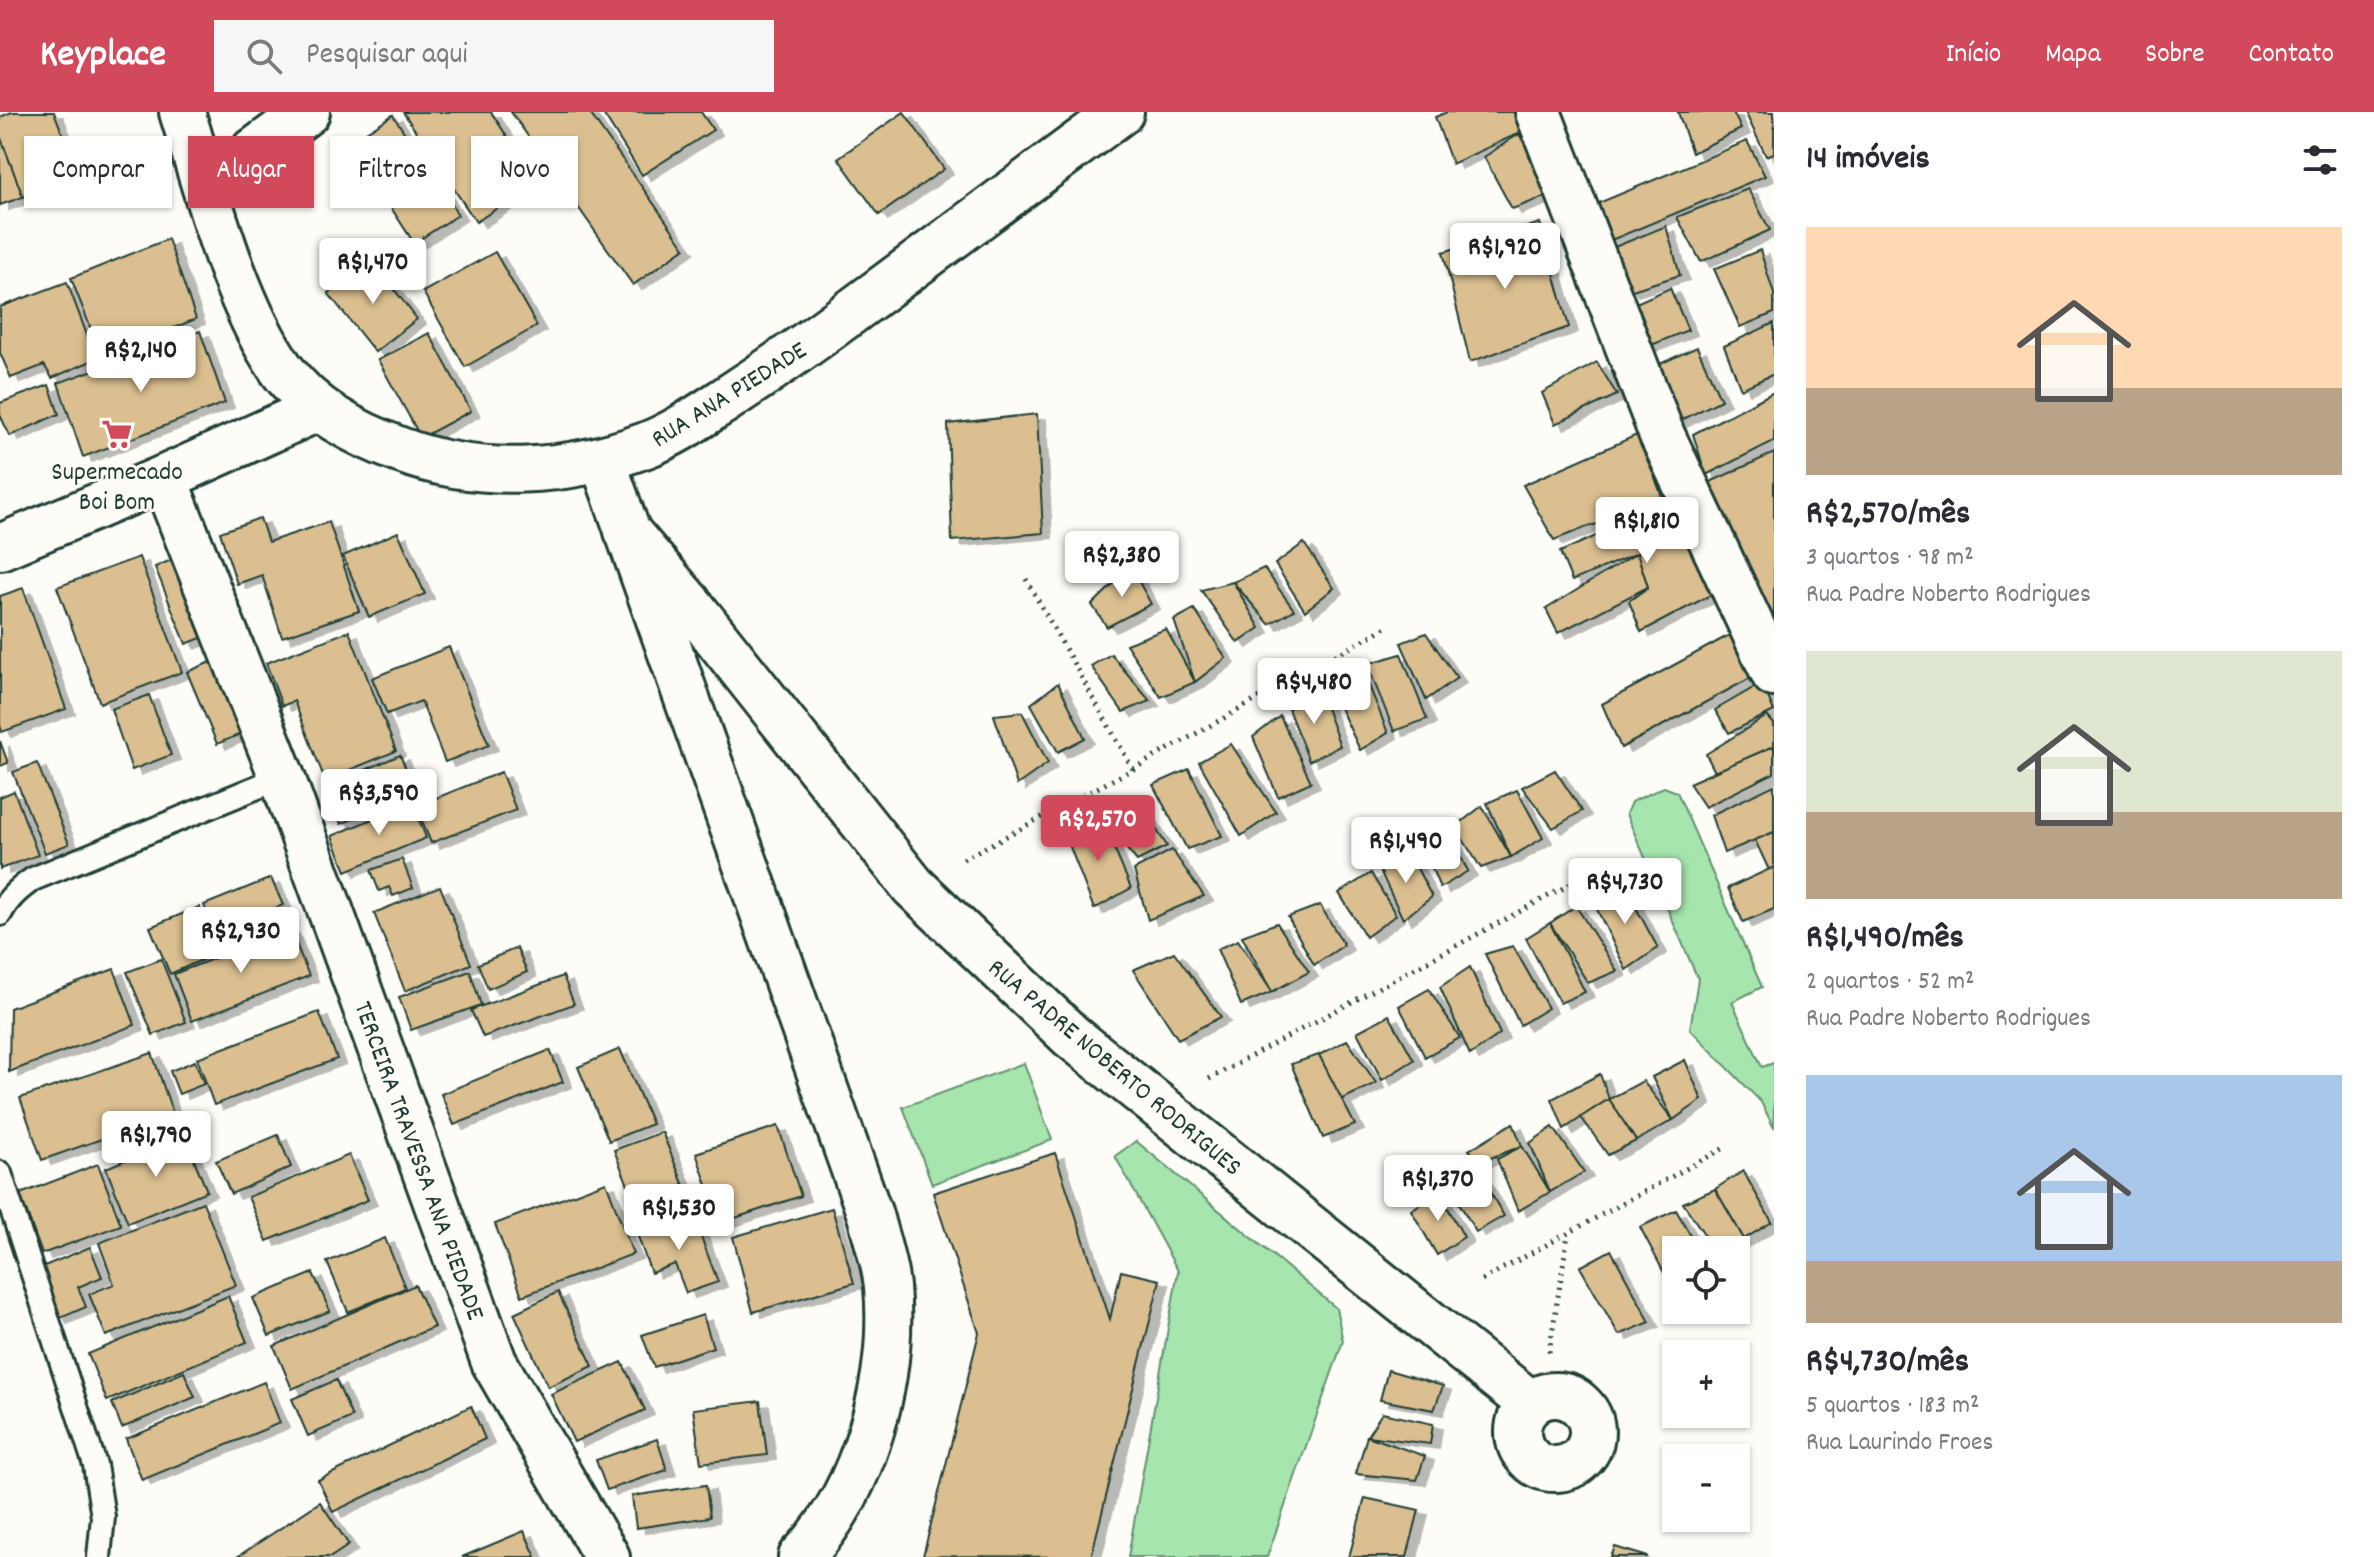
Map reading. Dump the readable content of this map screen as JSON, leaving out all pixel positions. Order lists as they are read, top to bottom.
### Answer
{
  "streets": {
    "street": ["RUA ANA PIEDADE", "RUA PADRE NOBERTO RODRIGUES", "TERCEIRA TRAVESSA ANA PIEDADE"]
  },
  "crossings": [
    ["RUA ANA PIEDADE", "RUA PADRE NOBERTO RODRIGUES"]
  ],
  "places": {
    "supermarket": ["Supermecado Boi Bom"]
  },
  "page": {
    "header": "Keyplace",
    "search": "Pesquisar aqui",
    "nav": [
      "Início",
      "Mapa",
      "Sobre",
      "Contato"
    ],
    "heading": "14 imóveis",
    "chip": [
      "Comprar",
      "Alugar",
      "Filtros",
      "Novo"
    ],
    "list": [
      {
        "name": "R$2,570/mês",
        "note": "3 quartos · 98 m² · Rua Padre Noberto Rodrigues"
      },
      {
        "name": "R$1,490/mês",
        "note": "2 quartos · 52 m² · Rua Padre Noberto Rodrigues"
      },
      {
        "name": "R$4,730/mês",
        "note": "5 quartos · 183 m² · Rua Laurindo Froes"
      }
    ],
    "price": [
      "R$1,920",
      "R$1,470",
      "R$2,140",
      "R$1,810",
      "R$2,380",
      "R$4,480",
      "R$3,590",
      "R$2,570",
      "R$1,490",
      "R$4,730",
      "R$2,930",
      "R$1,790",
      "R$1,370",
      "R$1,530"
    ],
    "map_buttons": ["+", "−"]
  }
}
